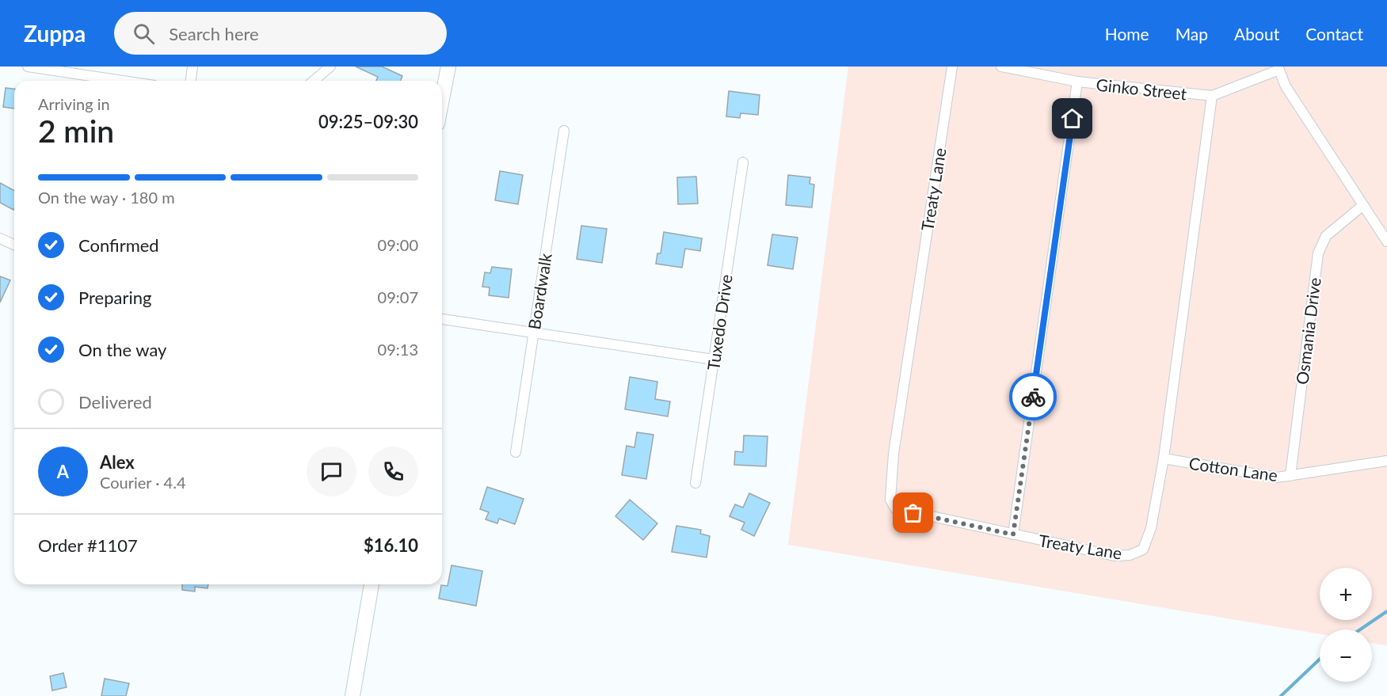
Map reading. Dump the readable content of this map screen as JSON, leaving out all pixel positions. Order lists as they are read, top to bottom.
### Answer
{
  "streets": {
    "street": [
      "Ginko Street",
      "Treaty Lane",
      "Boardwalk",
      "Tuxedo Drive",
      "Osmania Drive",
      "Cotton Lane"
    ]
  },
  "crossings": [
    ["Ginko Street", "Treaty Lane"],
    ["Treaty Lane", "Cotton Lane"],
    ["Osmania Drive", "Cotton Lane"]
  ],
  "page": {
    "header": "Zuppa",
    "search": "Search here",
    "nav": [
      "Home",
      "Map",
      "About",
      "Contact"
    ],
    "heading": ["2 min", "Arriving in", "09:25–09:30"],
    "panel": [
      "Alex",
      "Courier · 4.4",
      "Order #1107",
      "$16.10"
    ],
    "bar": "On the way · 180 m",
    "list": [
      ["Confirmed", "09:00"],
      ["Preparing", "09:07"],
      ["On the way", "09:13"],
      "Delivered"
    ],
    "round": "A",
    "map_buttons": ["+", "−"]
  }
}
